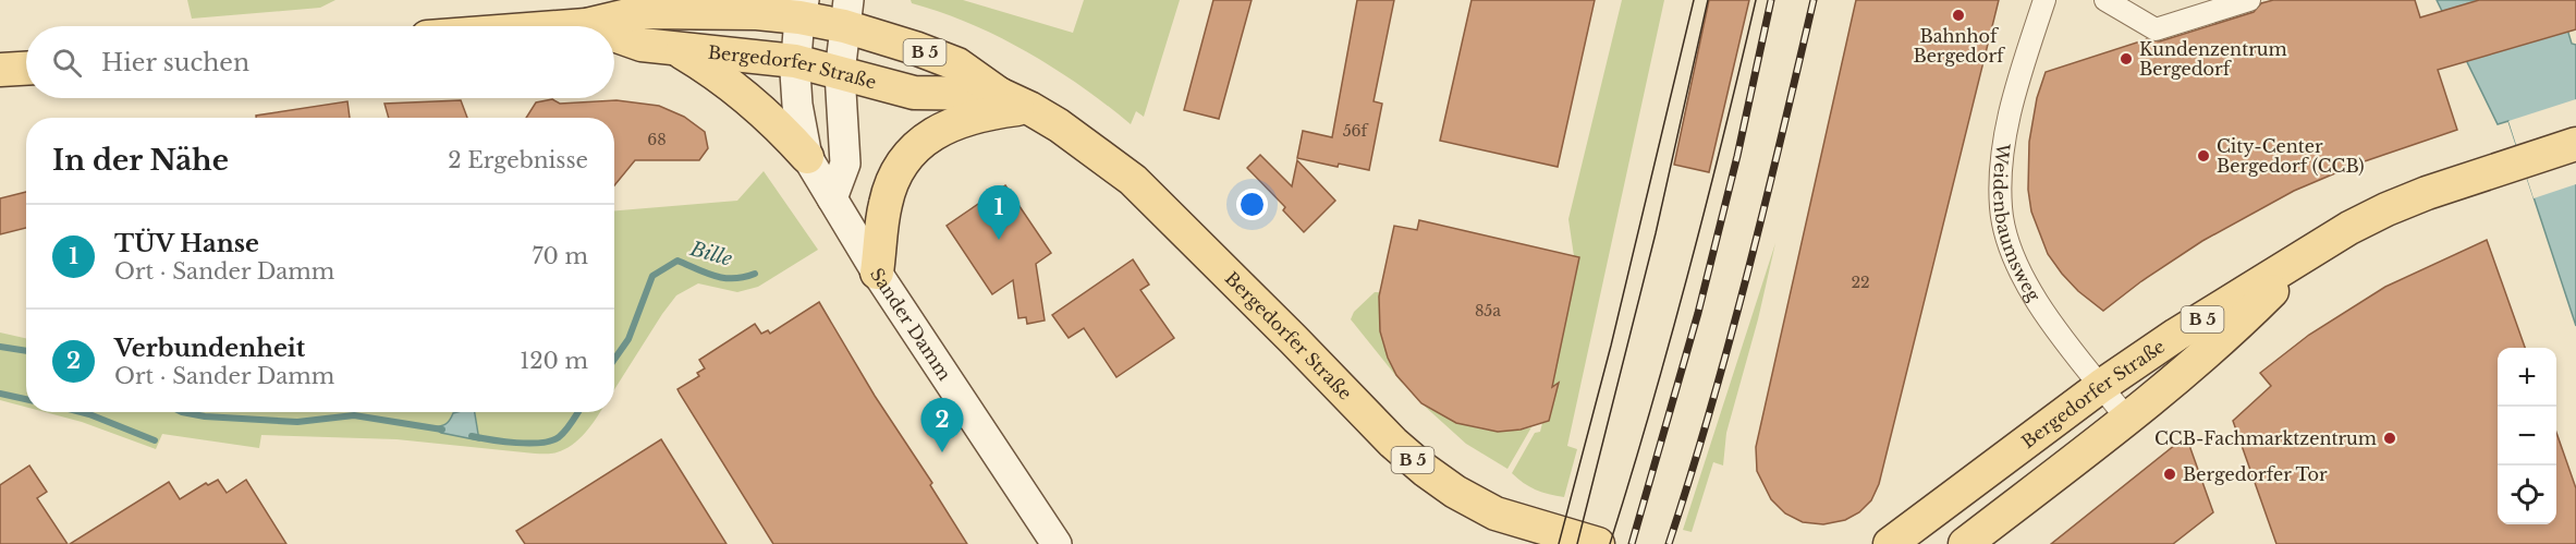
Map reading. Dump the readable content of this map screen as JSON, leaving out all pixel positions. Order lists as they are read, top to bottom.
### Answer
{
  "streets": {
    "main road": ["B 5", "Bergedorfer Straße", "Sander Damm"],
    "street": ["Weidenbaumsweg"]
  },
  "crossings": [
    ["Bergedorfer Straße", "Weidenbaumsweg"],
    ["Bergedorfer Straße", "Sander Damm"]
  ],
  "water": ["Bille"],
  "places": [
    "Bahnhof Bergedorf",
    "Kundenzentrum Bergedorf",
    "City-Center Bergedorf (CCB)",
    "CCB-Fachmarktzentrum",
    "Bergedorfer Tor"
  ],
  "house_numbers": [
    "56f",
    "68",
    "22",
    "85a"
  ],
  "page": {
    "search": "Hier suchen",
    "heading": ["In der Nähe", "2 Ergebnisse"],
    "pins": ["1", "2"],
    "list": [
      {
        "mark": "1",
        "name": "TÜV Hanse",
        "note": "Ort · Sander Damm",
        "value": "70 m"
      },
      {
        "mark": "2",
        "name": "Verbundenheit",
        "note": "Ort · Sander Damm",
        "value": "120 m"
      }
    ],
    "map_buttons": ["+", "−"]
  }
}
